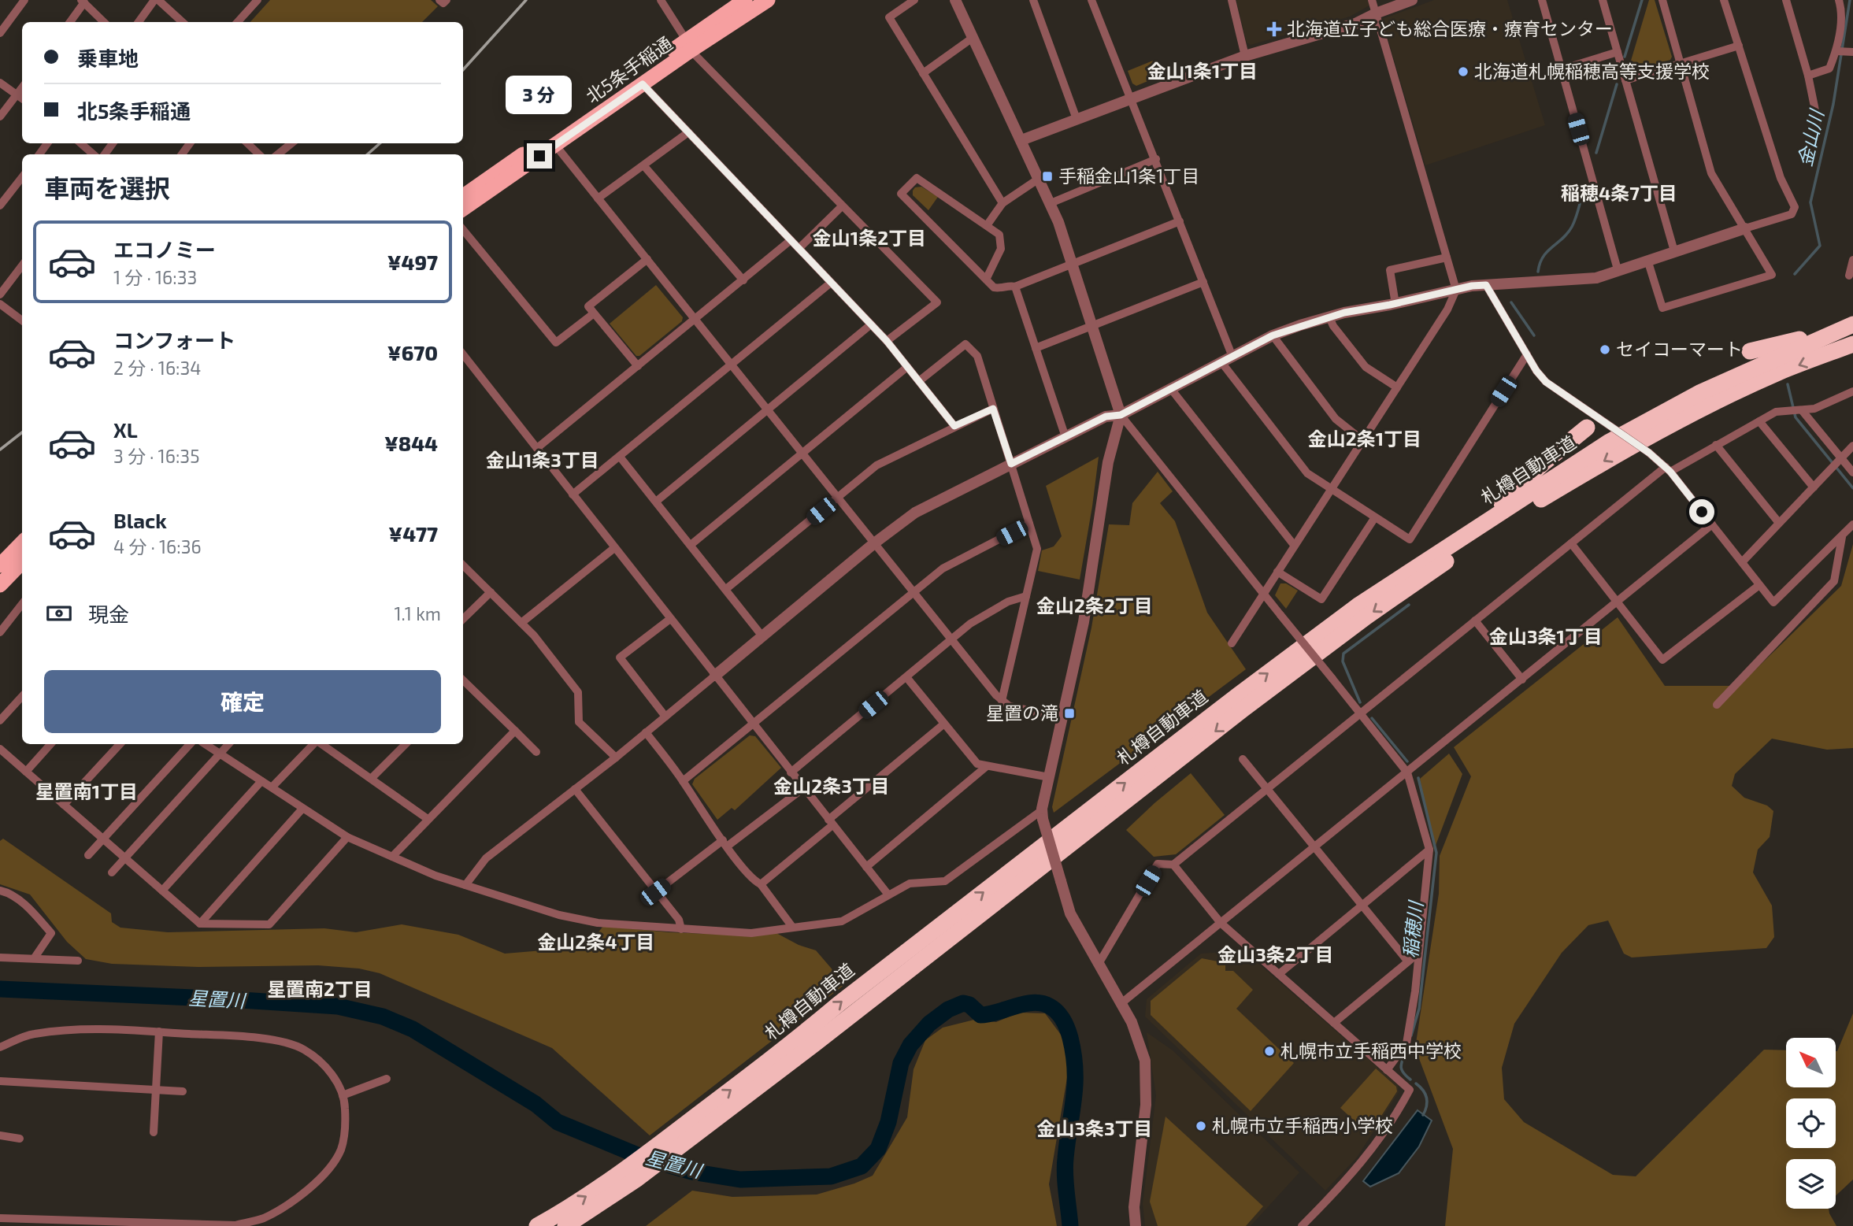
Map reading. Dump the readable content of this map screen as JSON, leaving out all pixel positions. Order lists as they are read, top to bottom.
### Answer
{
  "streets": {
    "highway": ["北5条手稲通", "札樽自動車道"]
  },
  "districts": [
    "金山1条1丁目",
    "稲穂4条7丁目",
    "金山1条2丁目",
    "金山2条1丁目",
    "金山1条3丁目",
    "金山2条2丁目",
    "金山3条1丁目",
    "金山2条3丁目",
    "星置南1丁目",
    "金山2条4丁目",
    "金山3条2丁目",
    "星置南2丁目",
    "金山3条3丁目"
  ],
  "water": ["金山川", "稲穂川", "星置川"],
  "places": {
    "health": ["北海道立子ども総合医療・療育センター"],
    "other": [
      "北海道札幌稲穂高等支援学校",
      "セイコーマート",
      "札幌市立手稲西中学校",
      "札幌市立手稲西小学校"
    ],
    "transit": ["手稲金山1条1丁目", "星置の滝"]
  },
  "north": "top left",
  "page": {
    "banner": ["乗車地", "北5条手稲通"],
    "bubble": "3 分",
    "heading": "車両を選択",
    "list": [
      {
        "name": "エコノミー",
        "note": "1 分 · 16:33",
        "value": "¥497"
      },
      {
        "name": "コンフォート",
        "note": "2 分 · 16:34",
        "value": "¥670"
      },
      {
        "name": "XL",
        "note": "3 分 · 16:35",
        "value": "¥844"
      },
      {
        "name": "Black",
        "note": "4 分 · 16:36",
        "value": "¥477"
      }
    ],
    "pay": ["現金", "1.1 km"],
    "buttons": "確定"
  }
}
